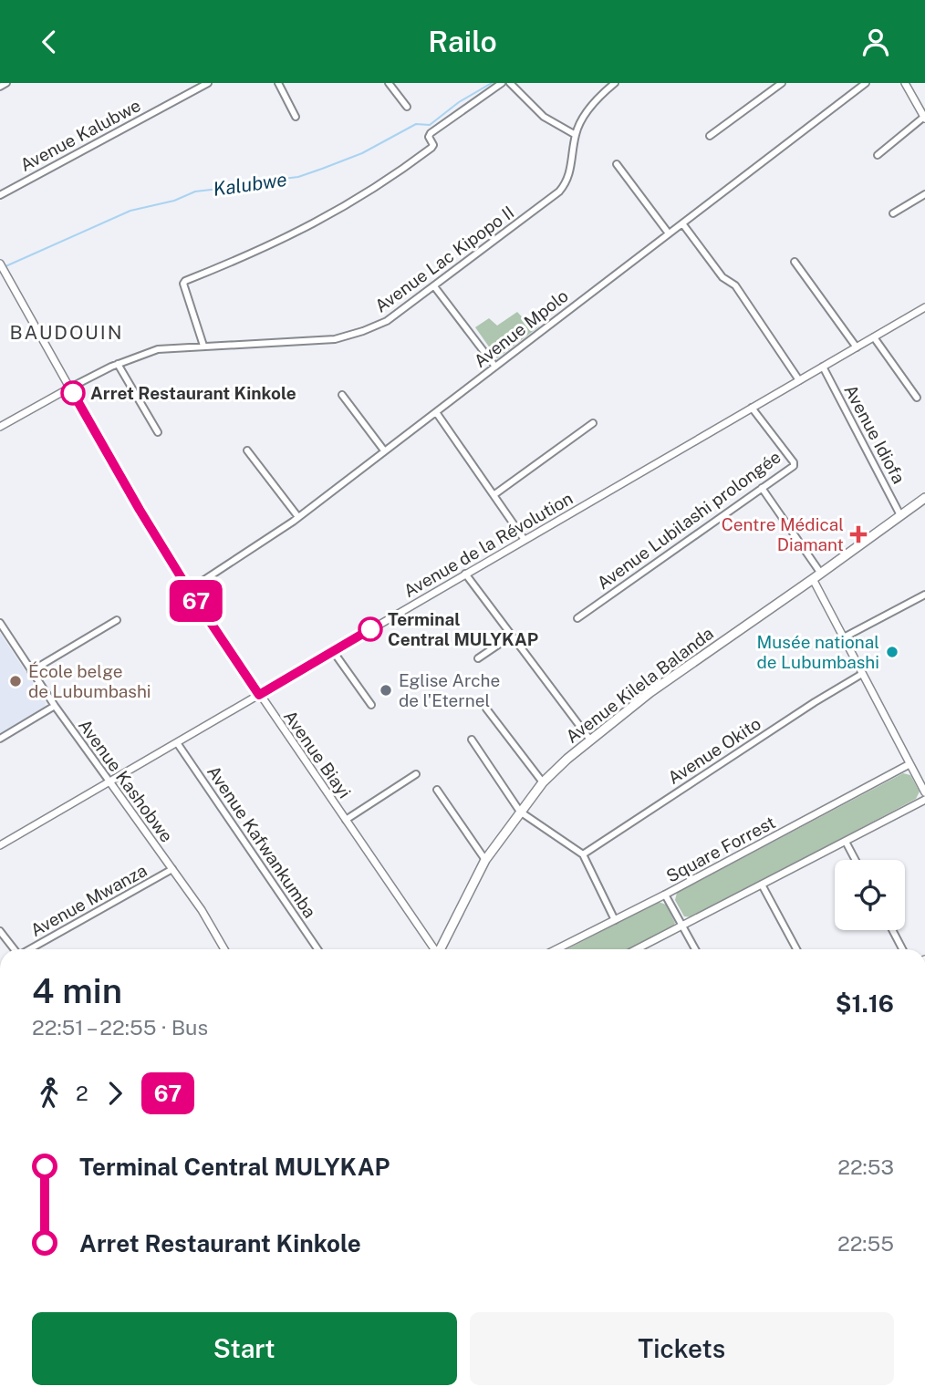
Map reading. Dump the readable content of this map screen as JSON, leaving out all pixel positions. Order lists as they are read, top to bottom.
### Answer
{
  "streets": {
    "main road": ["Avenue Kilela Balanda"],
    "street": [
      "Avenue Kalubwe",
      "Avenue Lac Kipopo II",
      "Avenue Mpolo",
      "Avenue Idiofa",
      "Avenue Lubilashi prolongée",
      "Avenue de la Révolution",
      "Avenue Okito",
      "Avenue Biayi",
      "Avenue Kashobwe",
      "Avenue Kafwankumba",
      "Square Forrest",
      "Avenue Mwanza"
    ]
  },
  "crossings": [
    ["Avenue Lac Kipopo II", "Avenue Biayi"],
    ["Avenue Mpolo", "Avenue Biayi"],
    ["Avenue Idiofa", "Avenue de la Révolution"],
    ["Avenue Idiofa", "Avenue Kilela Balanda"],
    ["Avenue Lubilashi prolongée", "Avenue de la Révolution"],
    ["Avenue de la Révolution", "Avenue Biayi"],
    ["Avenue de la Révolution", "Avenue Kashobwe"],
    ["Avenue de la Révolution", "Avenue Kafwankumba"],
    ["Avenue Kashobwe", "Avenue Mwanza"]
  ],
  "districts": ["BAUDOUIN"],
  "water": ["Kalubwe"],
  "places": {
    "other": [
      "Arret Restaurant Kinkole",
      "Terminal Central MULYKAP",
      "Musée national de Lubumbashi",
      "École belge de Lubumbashi",
      "Eglise Arche de l'Eternel"
    ],
    "health": ["Centre Médical Diamant"]
  },
  "lines": ["bus line 67"],
  "page": {
    "header": "Railo",
    "on_map": "67",
    "heading": ["4 min", "22:51 – 22:55 · Bus", "$1.16"],
    "legs": ["2", "67"],
    "list": [
      {
        "name": "Terminal Central MULYKAP",
        "value": "22:53"
      },
      {
        "name": "Arret Restaurant Kinkole",
        "value": "22:55"
      }
    ],
    "buttons": ["Start", "Tickets"]
  }
}
